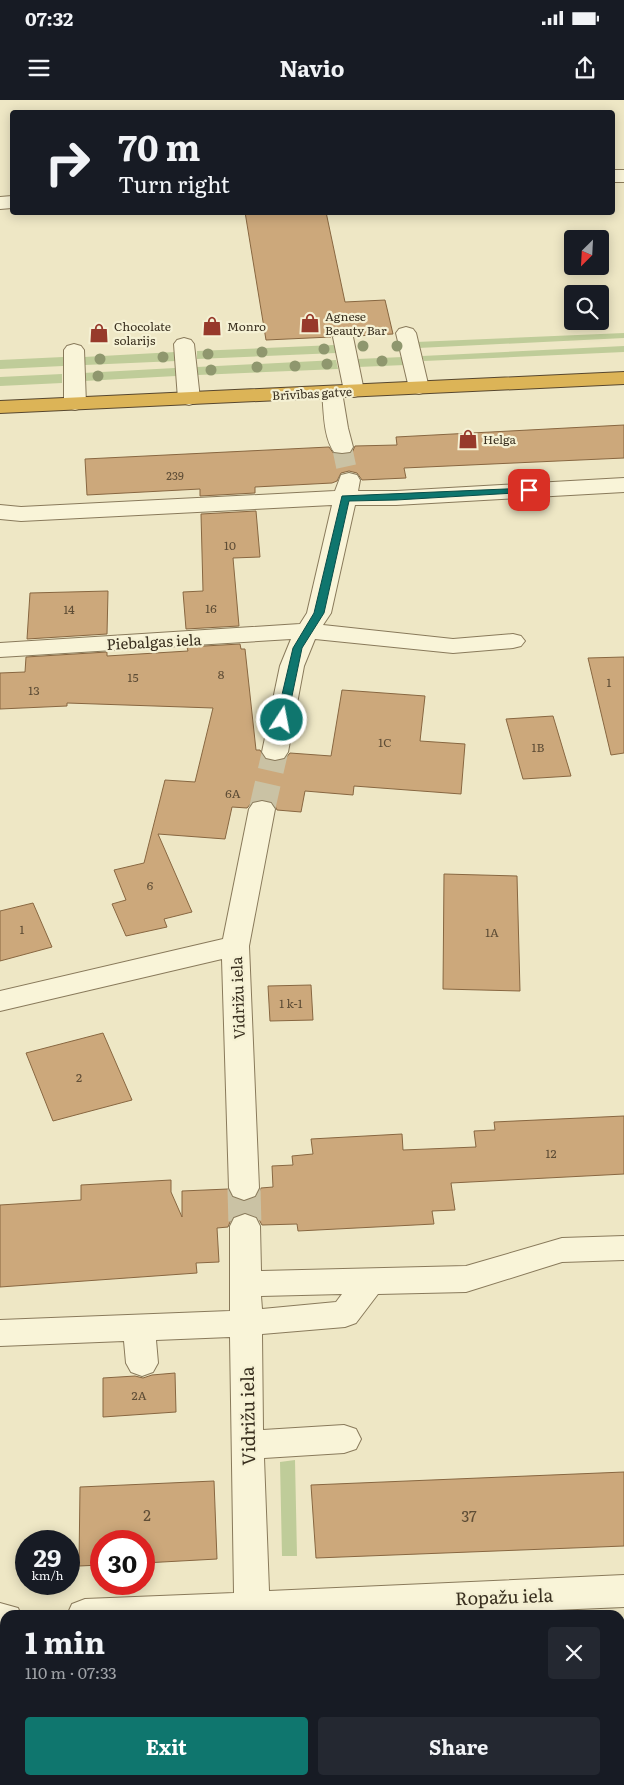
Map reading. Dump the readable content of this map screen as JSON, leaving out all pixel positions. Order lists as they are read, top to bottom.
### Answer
{
  "streets": {
    "highway": ["Brīvības gatve"],
    "street": ["Piebalgas iela", "Vidrižu iela", "Ropažu iela"]
  },
  "crossings": [
    ["Vidrižu iela", "Ropažu iela"]
  ],
  "places": {
    "shop": [
      "Agnese Beauty Bar",
      "Monro",
      "Chocolate solarijs",
      "Helga"
    ]
  },
  "house_numbers": [
    "239",
    "10",
    "16",
    "14",
    "8",
    "15",
    "1",
    "13",
    "1C",
    "1B",
    "6A",
    "6",
    "1",
    "1A",
    "1 k-1",
    "2",
    "12",
    "2A",
    "2",
    "37"
  ],
  "north": "bottom left",
  "page": {
    "status": "07:32",
    "header": "Navio",
    "turn": ["70 m", "Turn right"],
    "speed": "29 km/h",
    "limit": "30",
    "heading": ["1 min", "110 m · 07:33"],
    "buttons": ["Exit", "Share"]
  }
}
